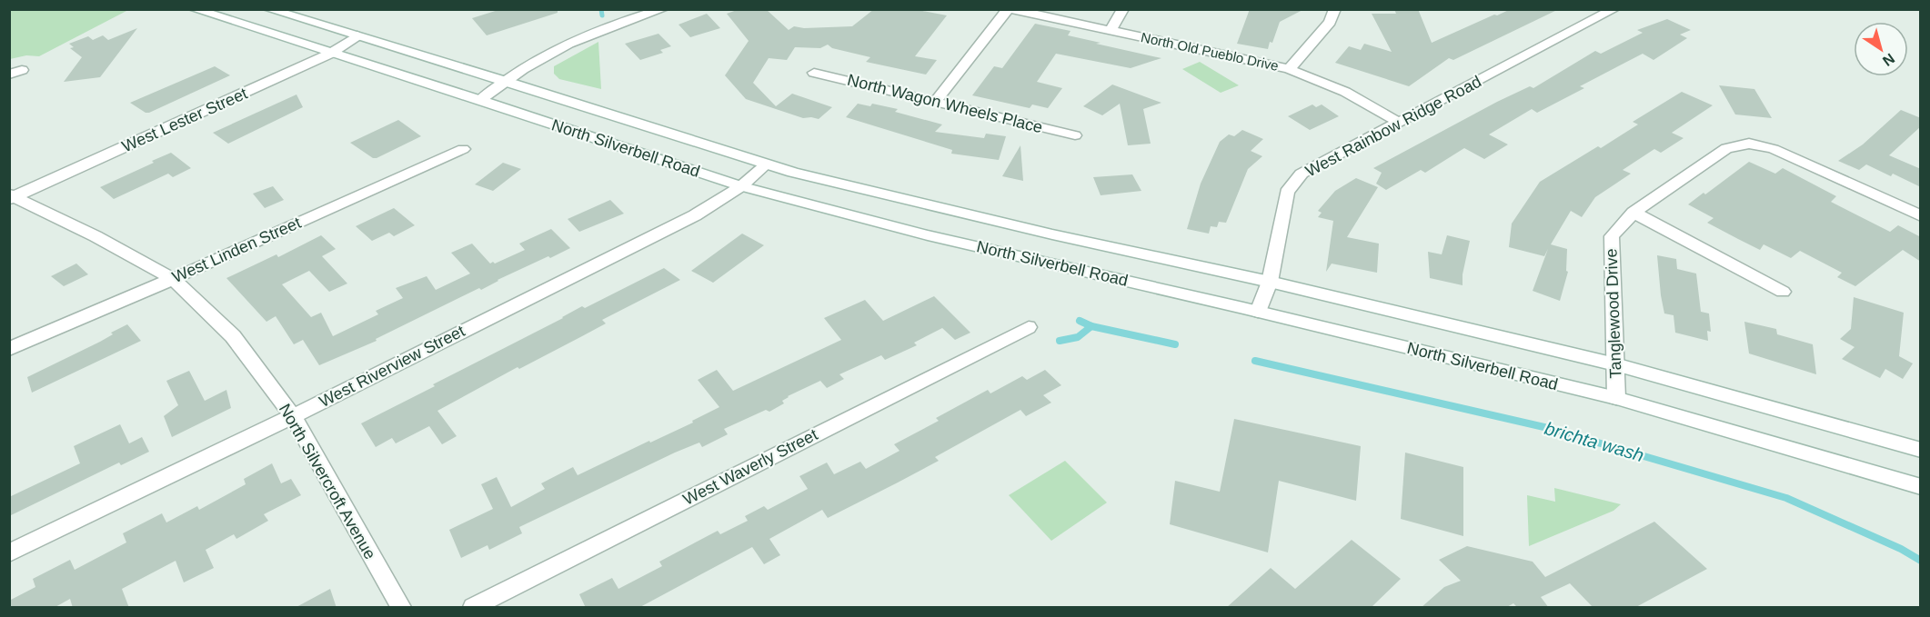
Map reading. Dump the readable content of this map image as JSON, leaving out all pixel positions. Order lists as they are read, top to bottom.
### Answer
{
  "streets": {
    "street": [
      "North Old Pueblo Drive",
      "North Wagon Wheels Place",
      "West Lester Street",
      "West Rainbow Ridge Road",
      "North Silverbell Road",
      "West Linden Street",
      "Tanglewood Drive",
      "West Riverview Street",
      "West Waverly Street",
      "North Silvercroft Avenue"
    ]
  },
  "crossings": [
    ["North Old Pueblo Drive", "West Rainbow Ridge Road"],
    ["West Lester Street", "North Silverbell Road"],
    ["West Lester Street", "North Silvercroft Avenue"],
    ["West Rainbow Ridge Road", "North Silverbell Road"],
    ["North Silverbell Road", "Tanglewood Drive"],
    ["North Silverbell Road", "West Riverview Street"],
    ["West Linden Street", "North Silvercroft Avenue"],
    ["West Riverview Street", "North Silvercroft Avenue"]
  ],
  "water": ["brichta wash"],
  "north": "bottom right"
}
